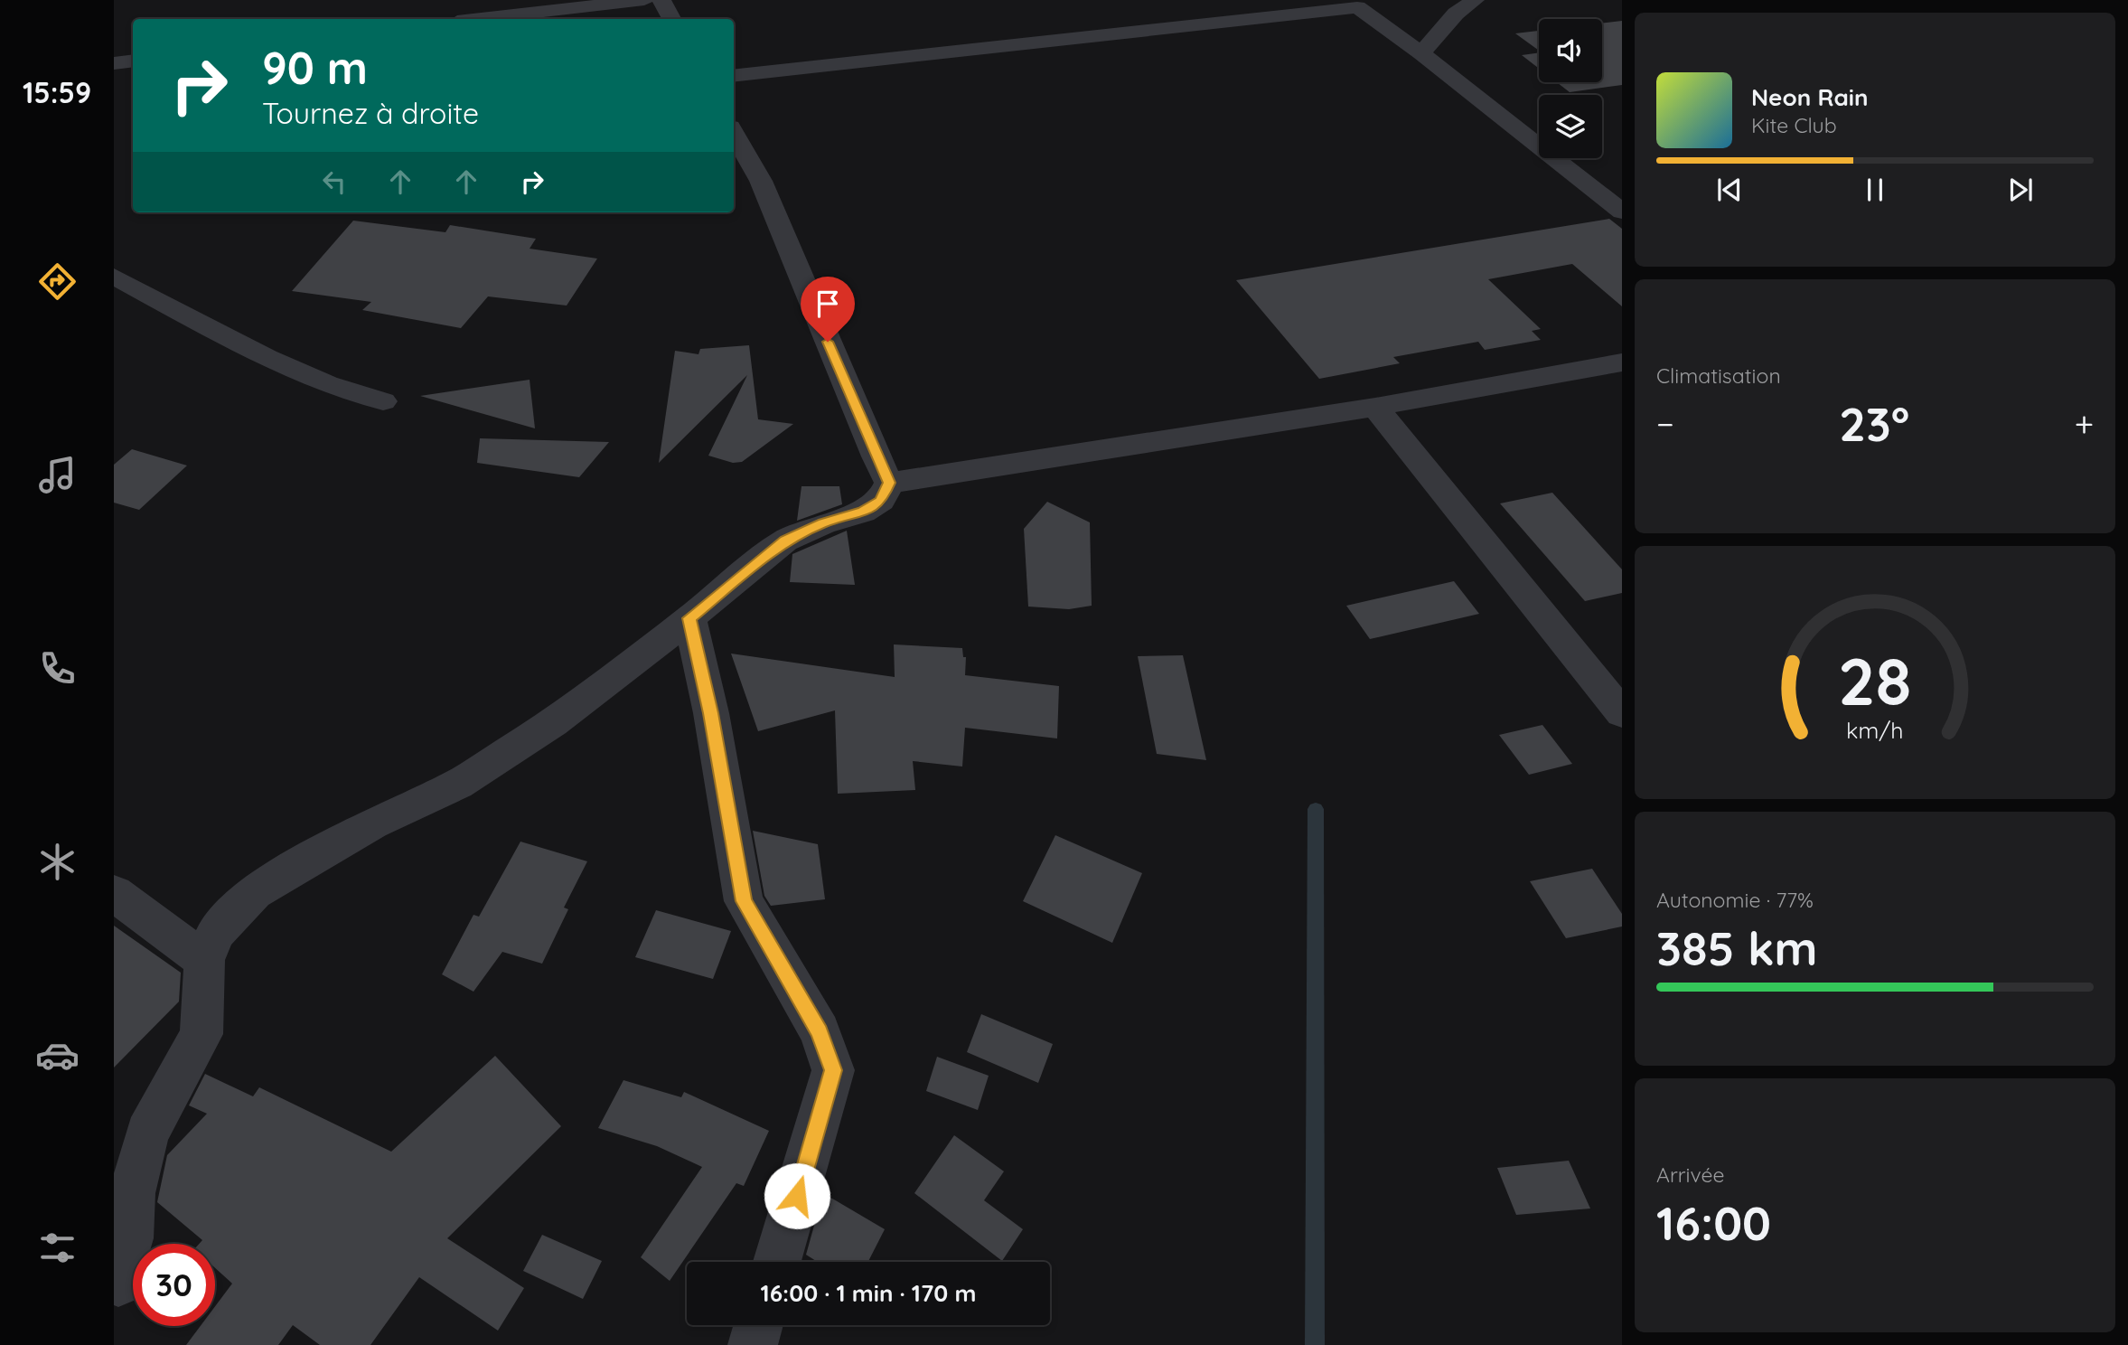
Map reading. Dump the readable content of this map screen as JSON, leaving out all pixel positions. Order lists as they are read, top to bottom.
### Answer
{
  "page": {
    "tabs": "15:59",
    "turn": ["90 m", "Tournez à droite"],
    "song": ["Neon Rain", "Kite Club"],
    "tile": [
      "Climatisation",
      ["Autonomie · 77%", "385 km"],
      ["Arrivée", "16:00"]
    ],
    "heat": ["−", "23°", "+"],
    "limit": "30",
    "trip": "16:00 · 1 min · 170 m",
    "gauge": ["28", "km/h"]
  }
}
